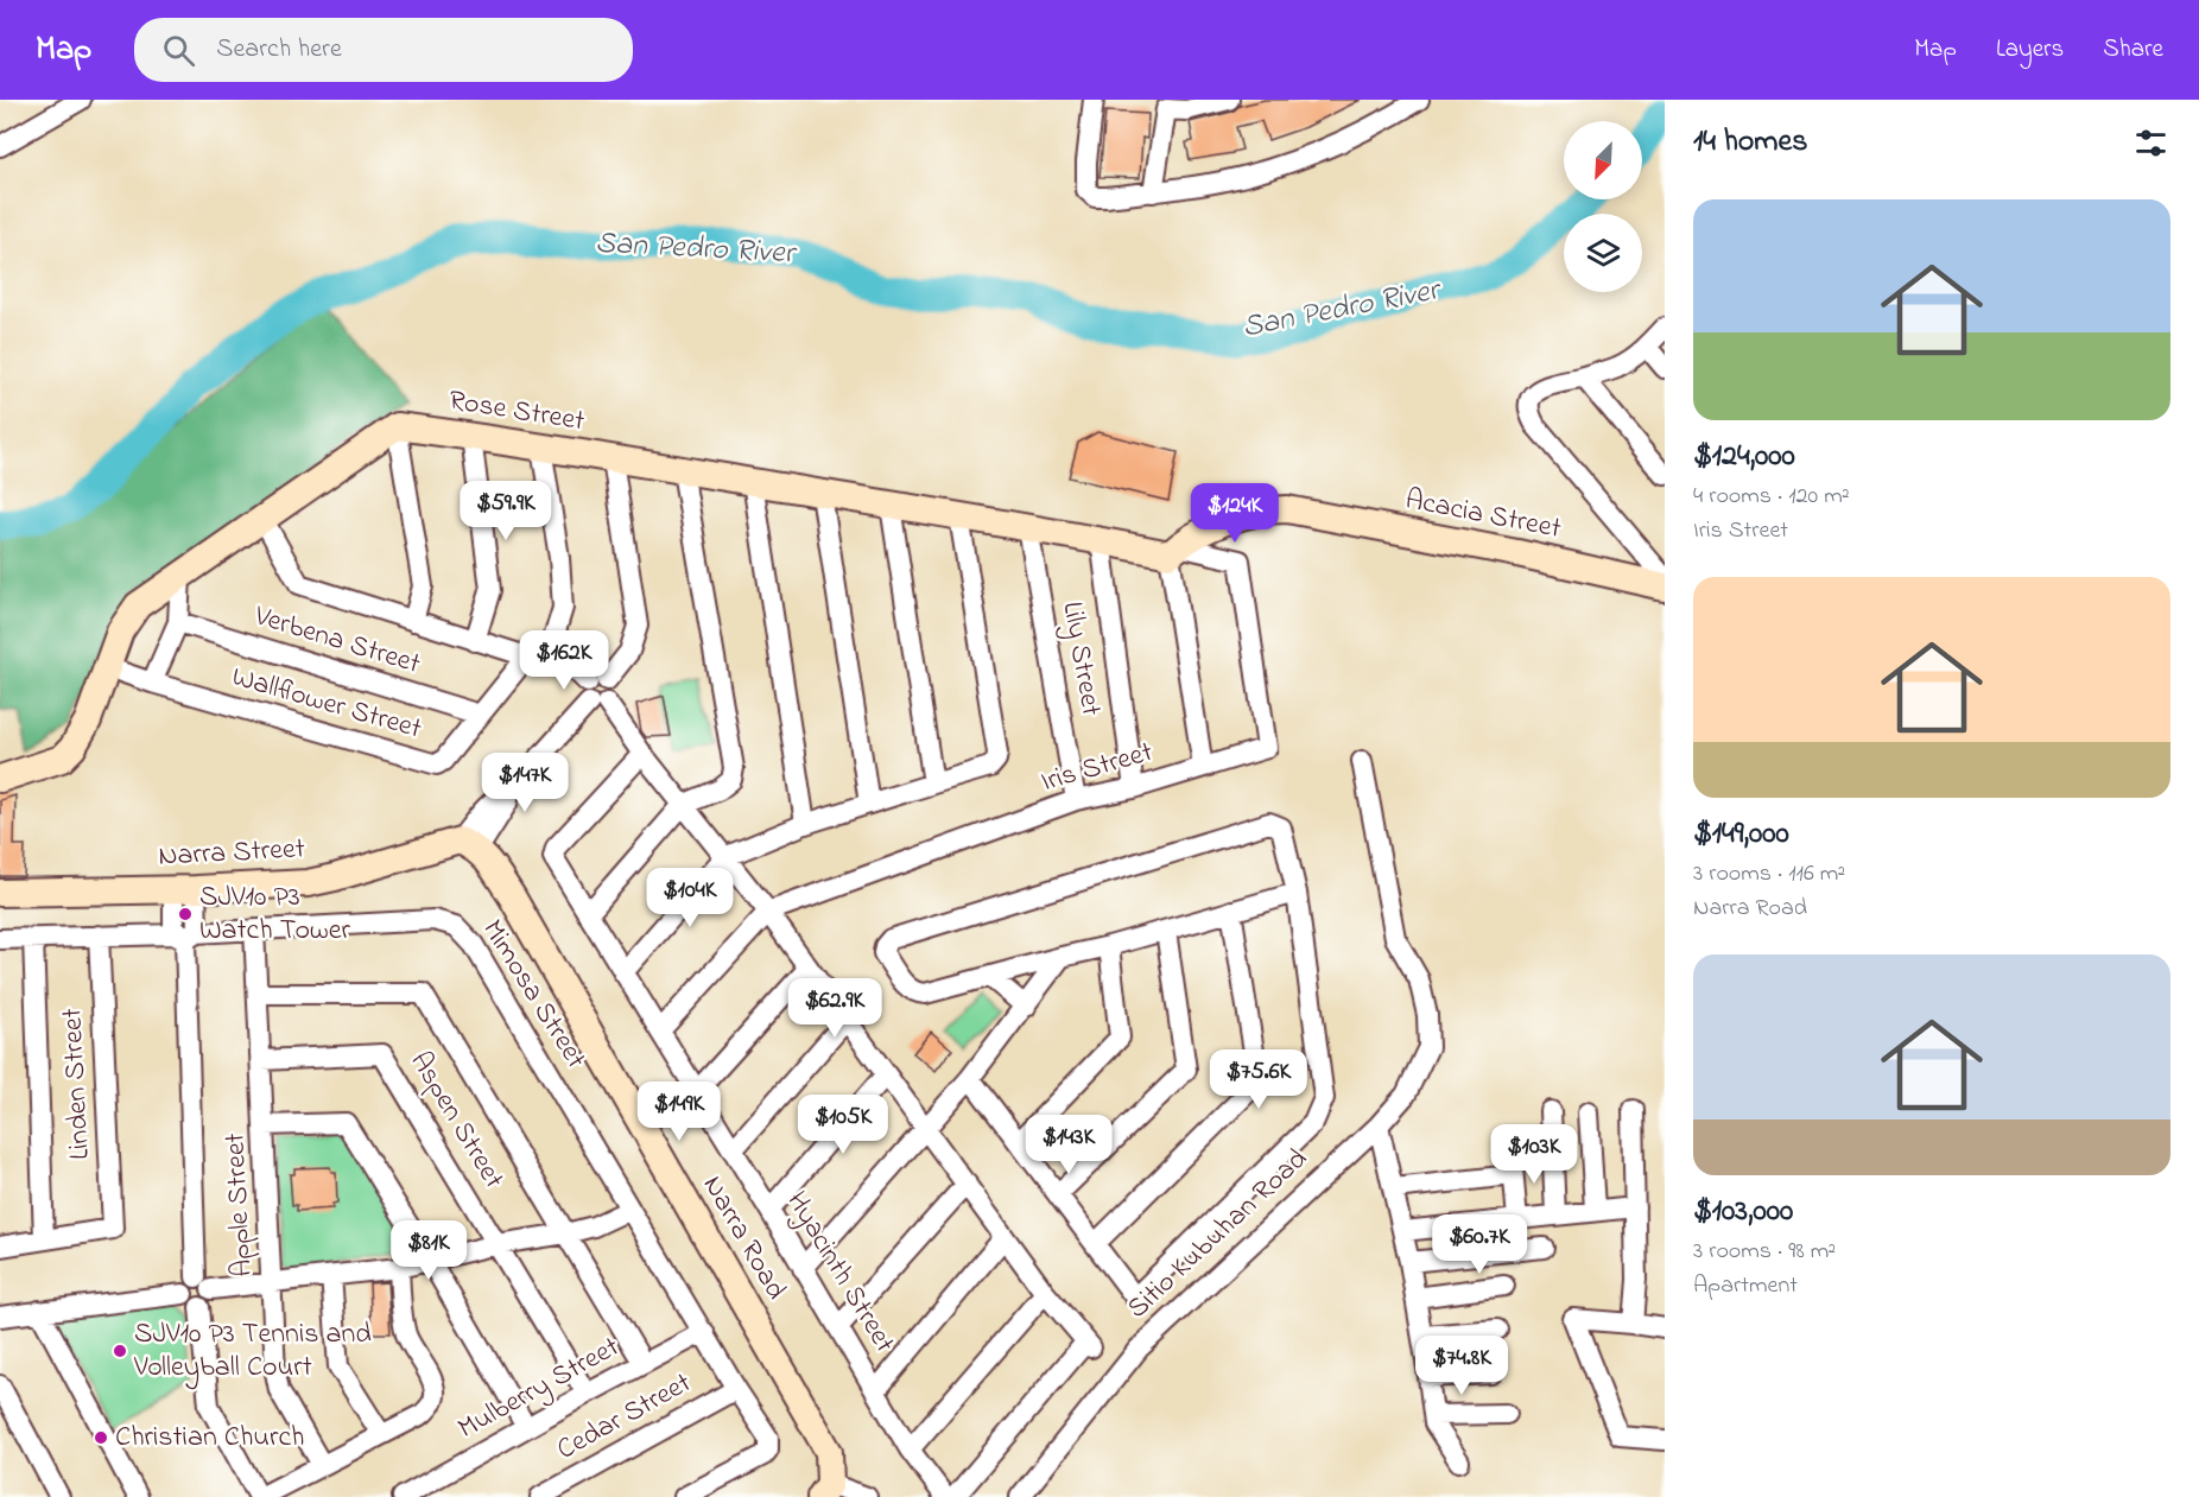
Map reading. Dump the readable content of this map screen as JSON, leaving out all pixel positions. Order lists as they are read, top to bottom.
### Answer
{
  "streets": {
    "street": [
      "Rose Street",
      "Acacia Street",
      "Verbena Street",
      "Lily Street",
      "Wallflower Street",
      "Iris Street",
      "Narra Street",
      "Mimosa Street",
      "Linden Street",
      "Aspen Street",
      "Apple Street",
      "Sitio Kubuhan Road",
      "Narra Road",
      "Hyacinth Street",
      "Mulberry Street",
      "Cedar Street"
    ]
  },
  "crossings": [
    ["Rose Street", "Acacia Street"],
    ["Rose Street", "Lily Street"],
    ["Rose Street", "Iris Street"],
    ["Acacia Street", "Iris Street"],
    ["Verbena Street", "Wallflower Street"],
    ["Lily Street", "Iris Street"],
    ["Narra Street", "Narra Road"],
    ["Mimosa Street", "Linden Street"],
    ["Mimosa Street", "Apple Street"],
    ["Mimosa Street", "Mulberry Street"],
    ["Mimosa Street", "Cedar Street"],
    ["Aspen Street", "Apple Street"],
    ["Aspen Street", "Mulberry Street"]
  ],
  "water": ["San Pedro River"],
  "places": ["SJV10 P3 Watch Tower", "SJV10 P3 Tennis and Volleyball Court", "Christian Church"],
  "north": "bottom left",
  "page": {
    "header": "Map",
    "search": "Search here",
    "nav": ["Map", "Layers", "Share"],
    "heading": "14 homes",
    "list": [
      {
        "name": "$124,000",
        "note": "4 rooms · 120 m² · Iris Street"
      },
      {
        "name": "$149,000",
        "note": "3 rooms · 116 m² · Narra Road"
      },
      {
        "name": "$103,000",
        "note": "3 rooms · 98 m² · Apartment"
      }
    ],
    "price": [
      "$59.9K",
      "$124K",
      "$162K",
      "$147K",
      "$104K",
      "$62.9K",
      "$75.6K",
      "$149K",
      "$105K",
      "$143K",
      "$103K",
      "$60.7K",
      "$81K",
      "$74.8K"
    ]
  }
}
